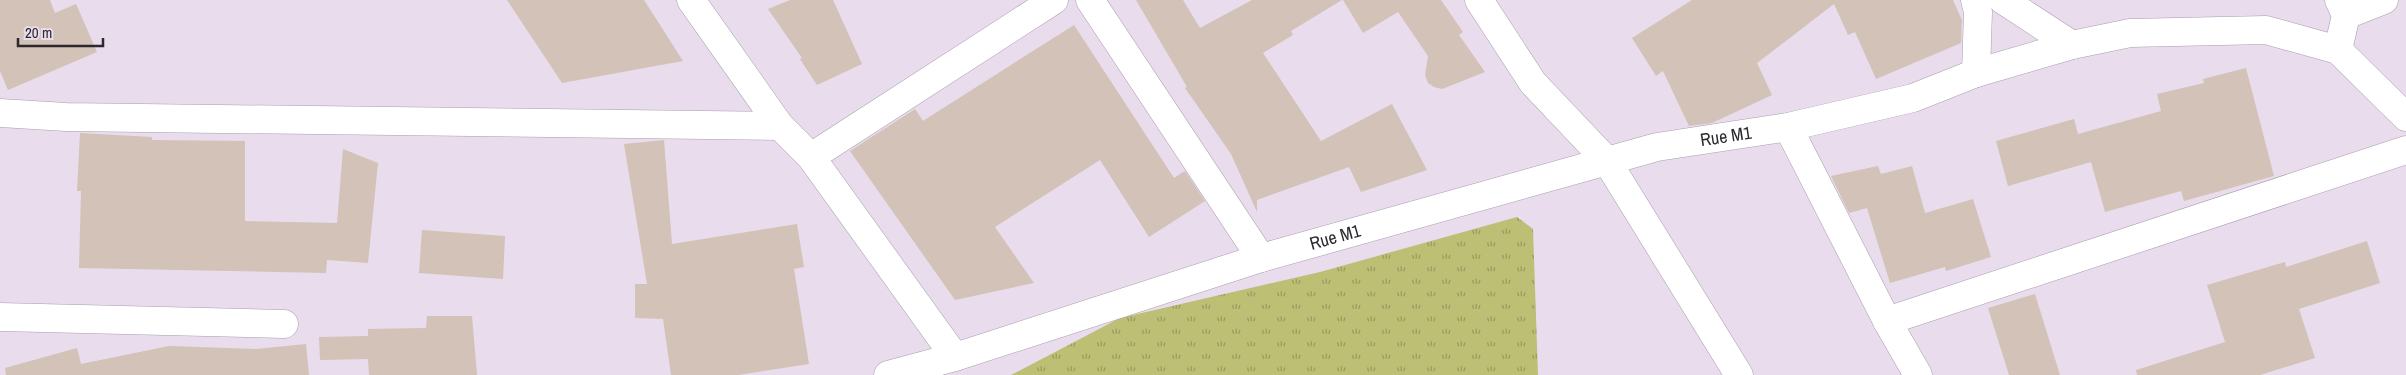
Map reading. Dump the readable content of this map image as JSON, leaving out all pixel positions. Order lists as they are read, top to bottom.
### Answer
{
  "streets": {
    "street": ["Rue M1"]
  },
  "scale_bar": "20 m"
}
